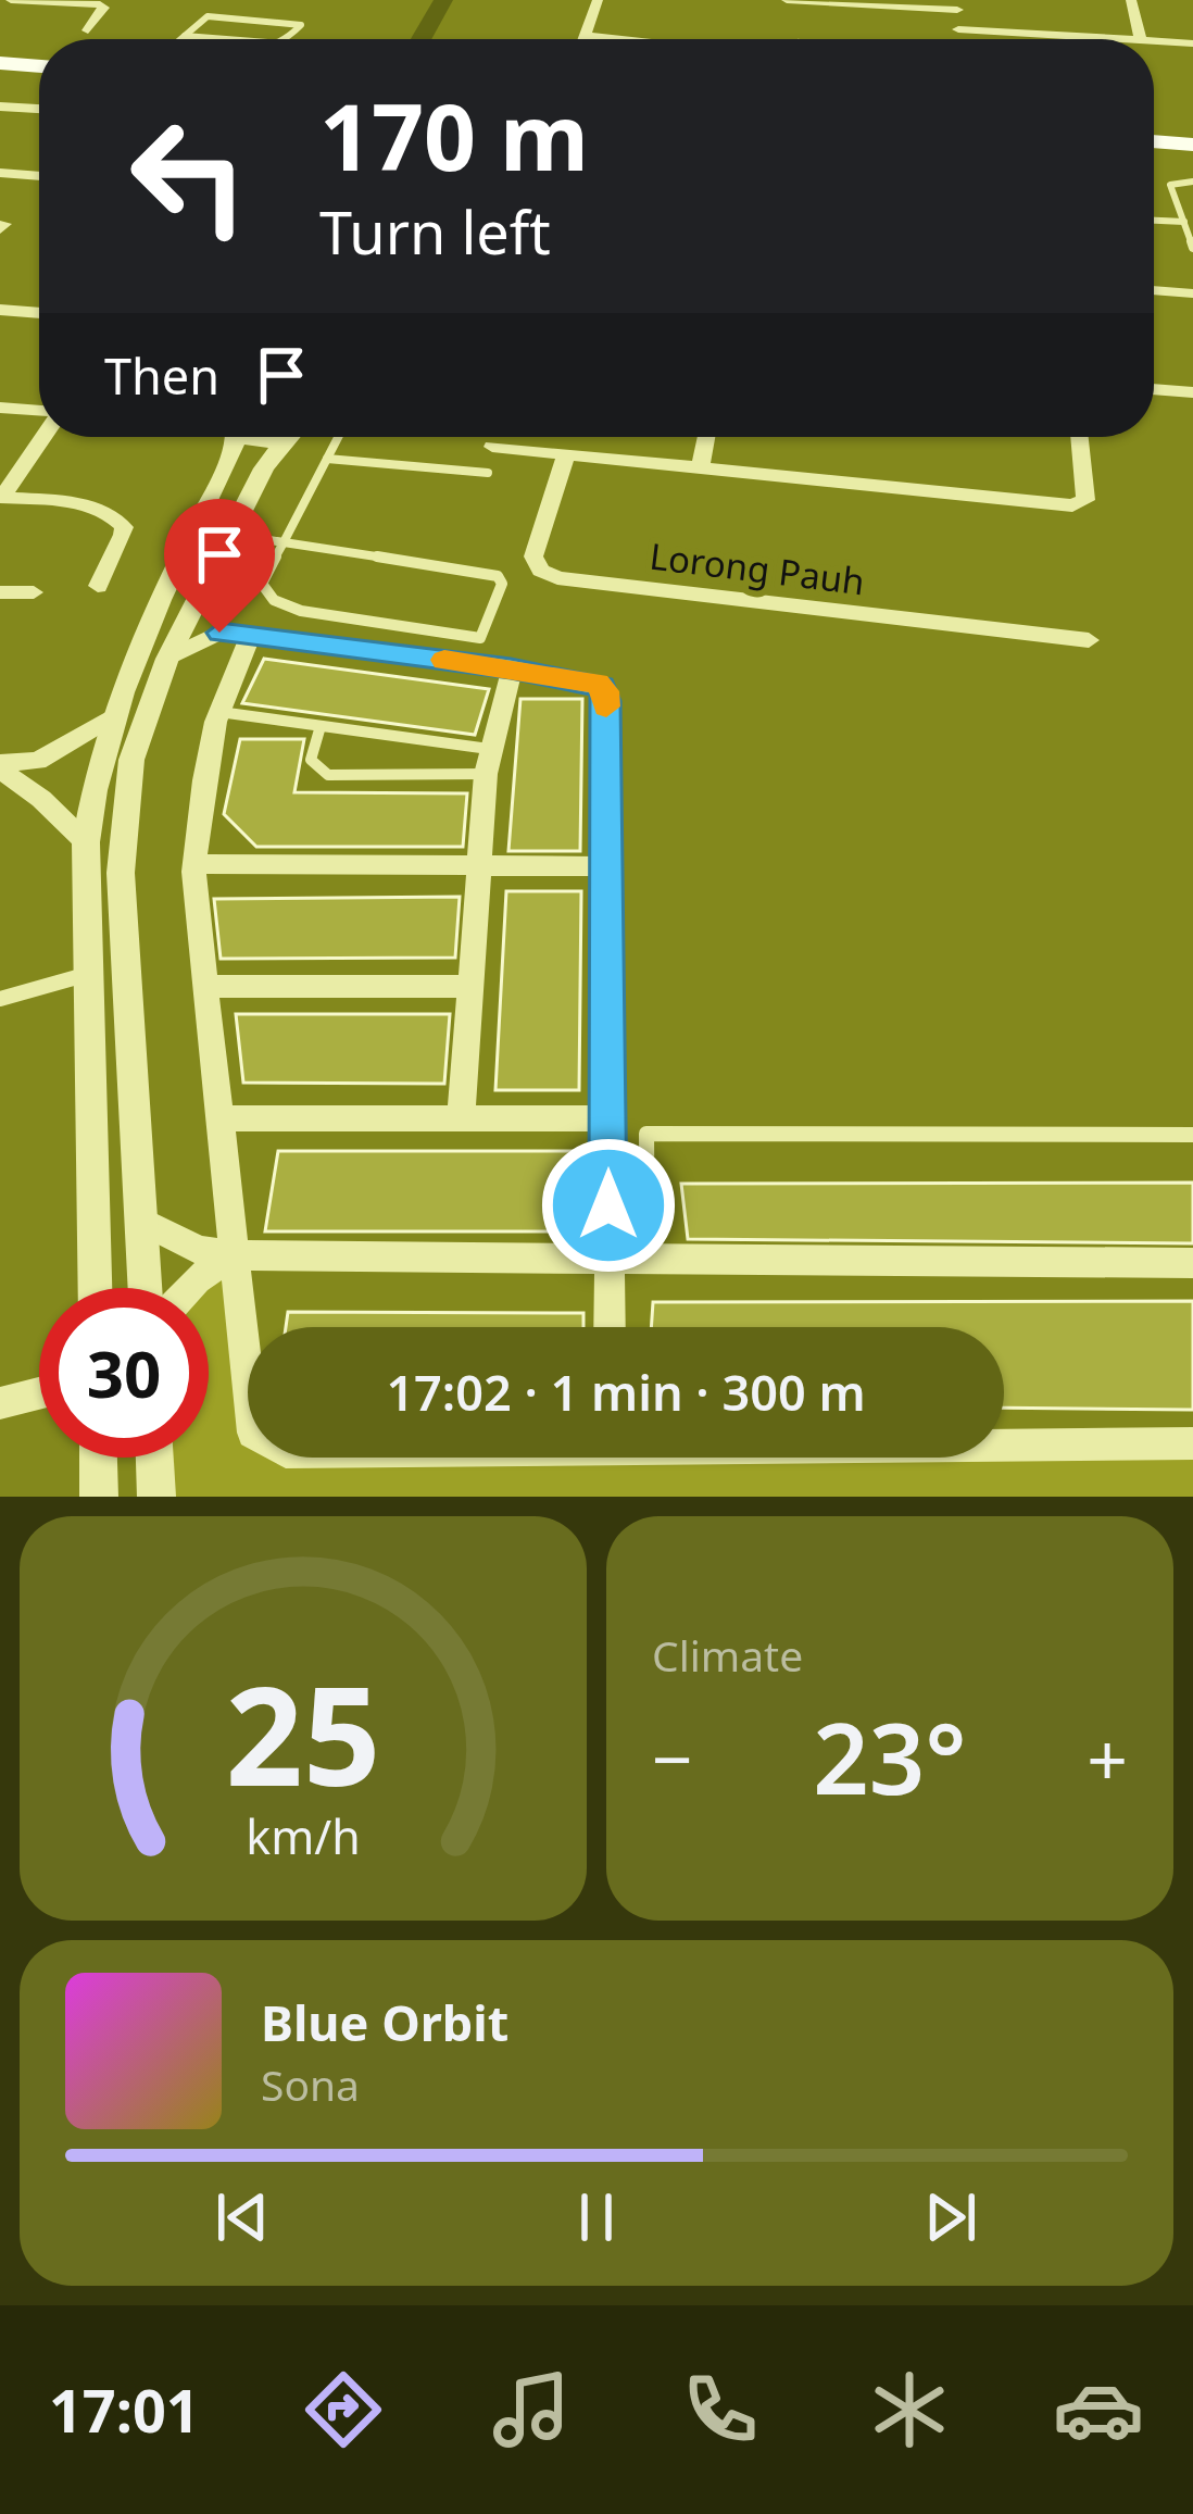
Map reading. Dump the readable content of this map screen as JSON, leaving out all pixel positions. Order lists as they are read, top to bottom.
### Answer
{
  "streets": {
    "street": ["Lorong Pauh"]
  },
  "page": {
    "turn": ["170 m", "Turn left"],
    "then": "Then",
    "limit": "30",
    "trip": "17:02 · 1 min · 300 m",
    "tile": "Climate",
    "heat": ["−", "23°", "+"],
    "song": ["Blue Orbit", "Sona"],
    "tabs": "17:01",
    "gauge": ["25", "km/h"]
  }
}
